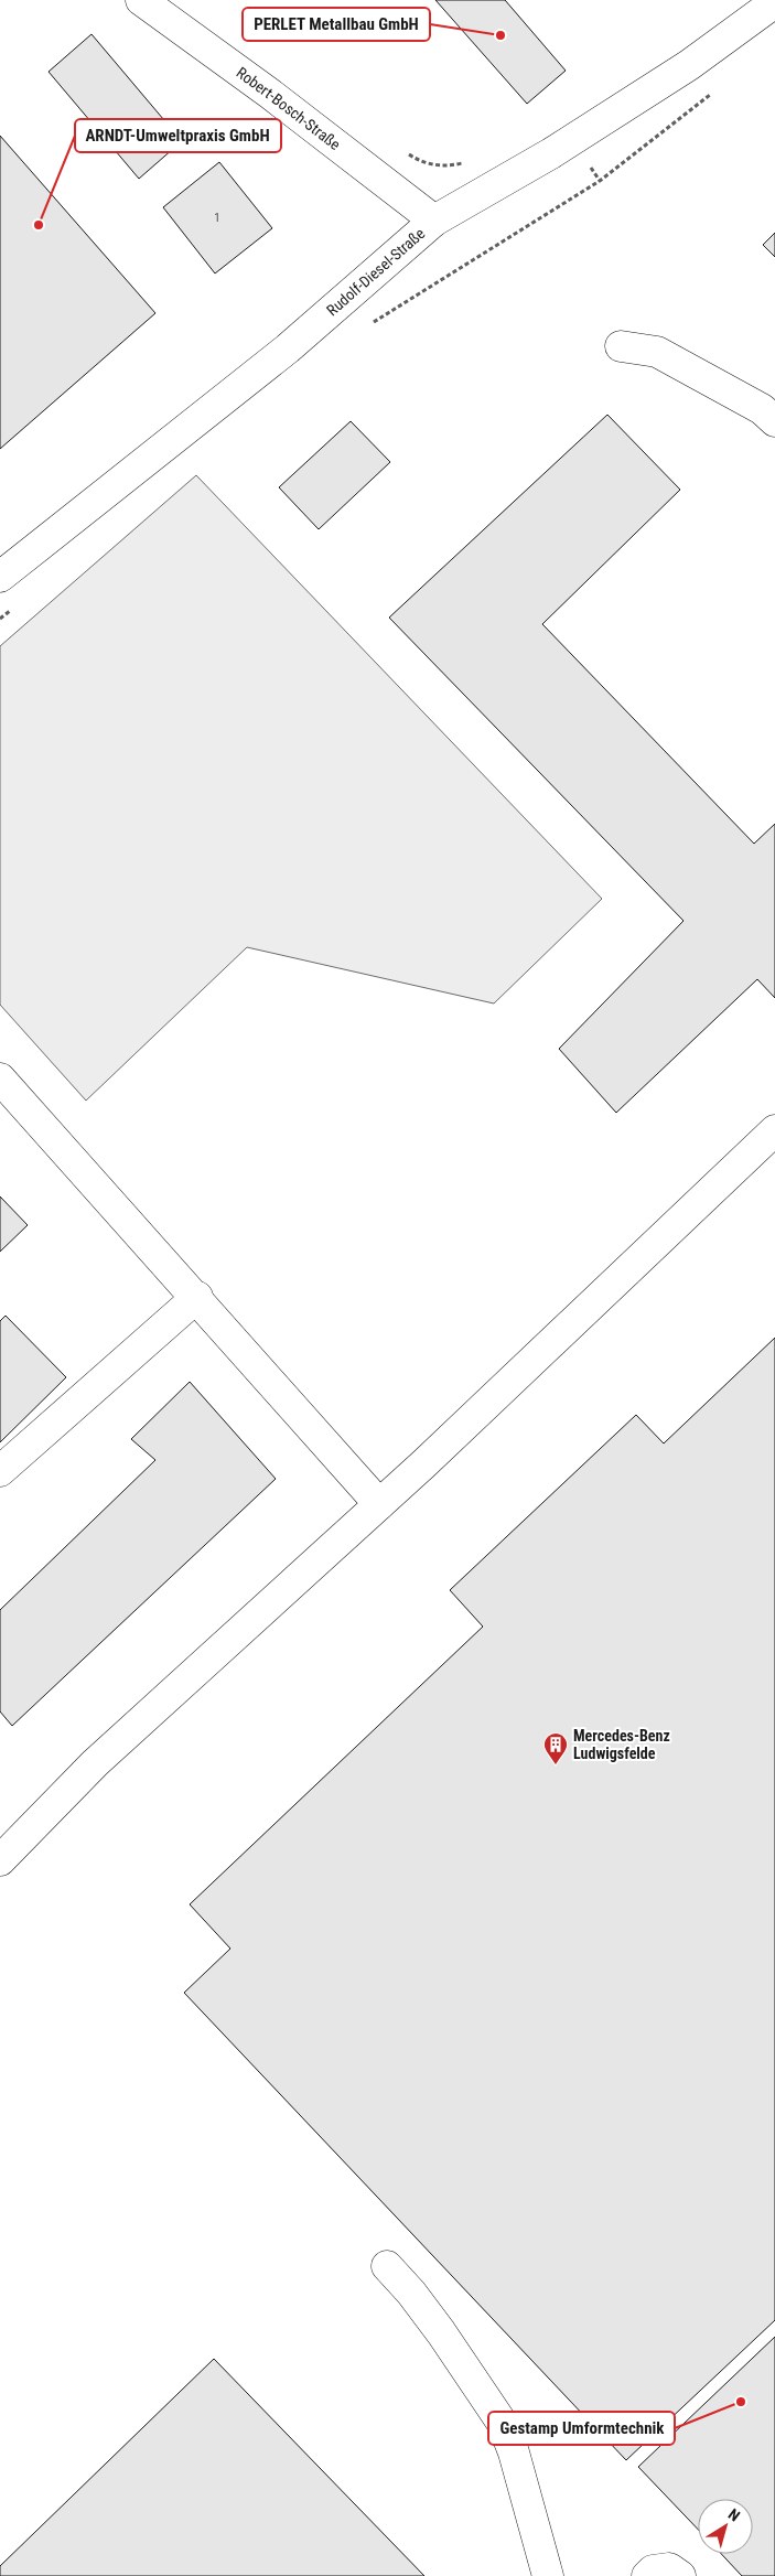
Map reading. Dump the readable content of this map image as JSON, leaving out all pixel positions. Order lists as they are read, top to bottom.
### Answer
{
  "streets": {
    "street": ["Robert-Bosch-Straße", "Rudolf-Diesel-Straße"]
  },
  "crossings": [
    ["Robert-Bosch-Straße", "Rudolf-Diesel-Straße"]
  ],
  "places": {
    "other": ["PERLET Metallbau GmbH", "ARNDT-Umweltpraxis GmbH", "Gestamp Umformtechnik"],
    "building": ["Mercedes-Benz Ludwigsfelde"]
  },
  "house_numbers": ["1"],
  "north": "top right"
}
